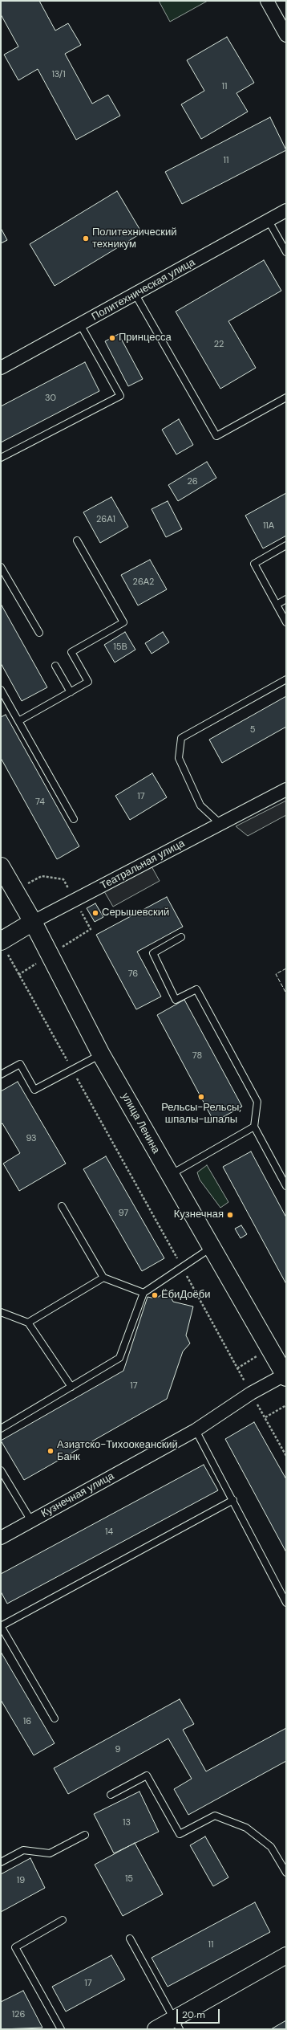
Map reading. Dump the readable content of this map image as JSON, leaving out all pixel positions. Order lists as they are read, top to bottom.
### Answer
{
  "streets": {
    "main road": ["Театральная улица", "улица Ленина"],
    "street": ["Политехническая улица", "Кузнечная улица"]
  },
  "crossings": [
    ["Театральная улица", "улица Ленина"],
    ["улица Ленина", "Кузнечная улица"]
  ],
  "places": [
    "Политехнический техникум",
    "Принцесса",
    "Серышевский",
    "Рельсы-Рельсы, шпалы-шпалы",
    "Кузнечная",
    "ЁбиДоёби",
    "Азиатско-Тихоокеанский Банк"
  ],
  "house_numbers": [
    "13/1",
    "11",
    "11",
    "22",
    "30",
    "26",
    "26А1",
    "11А",
    "26А2",
    "15В",
    "5",
    "17",
    "74",
    "76",
    "78",
    "93",
    "97",
    "17",
    "14",
    "16",
    "9",
    "13",
    "15",
    "19",
    "11",
    "17",
    "126"
  ],
  "scale_bar": "20 m"
}
